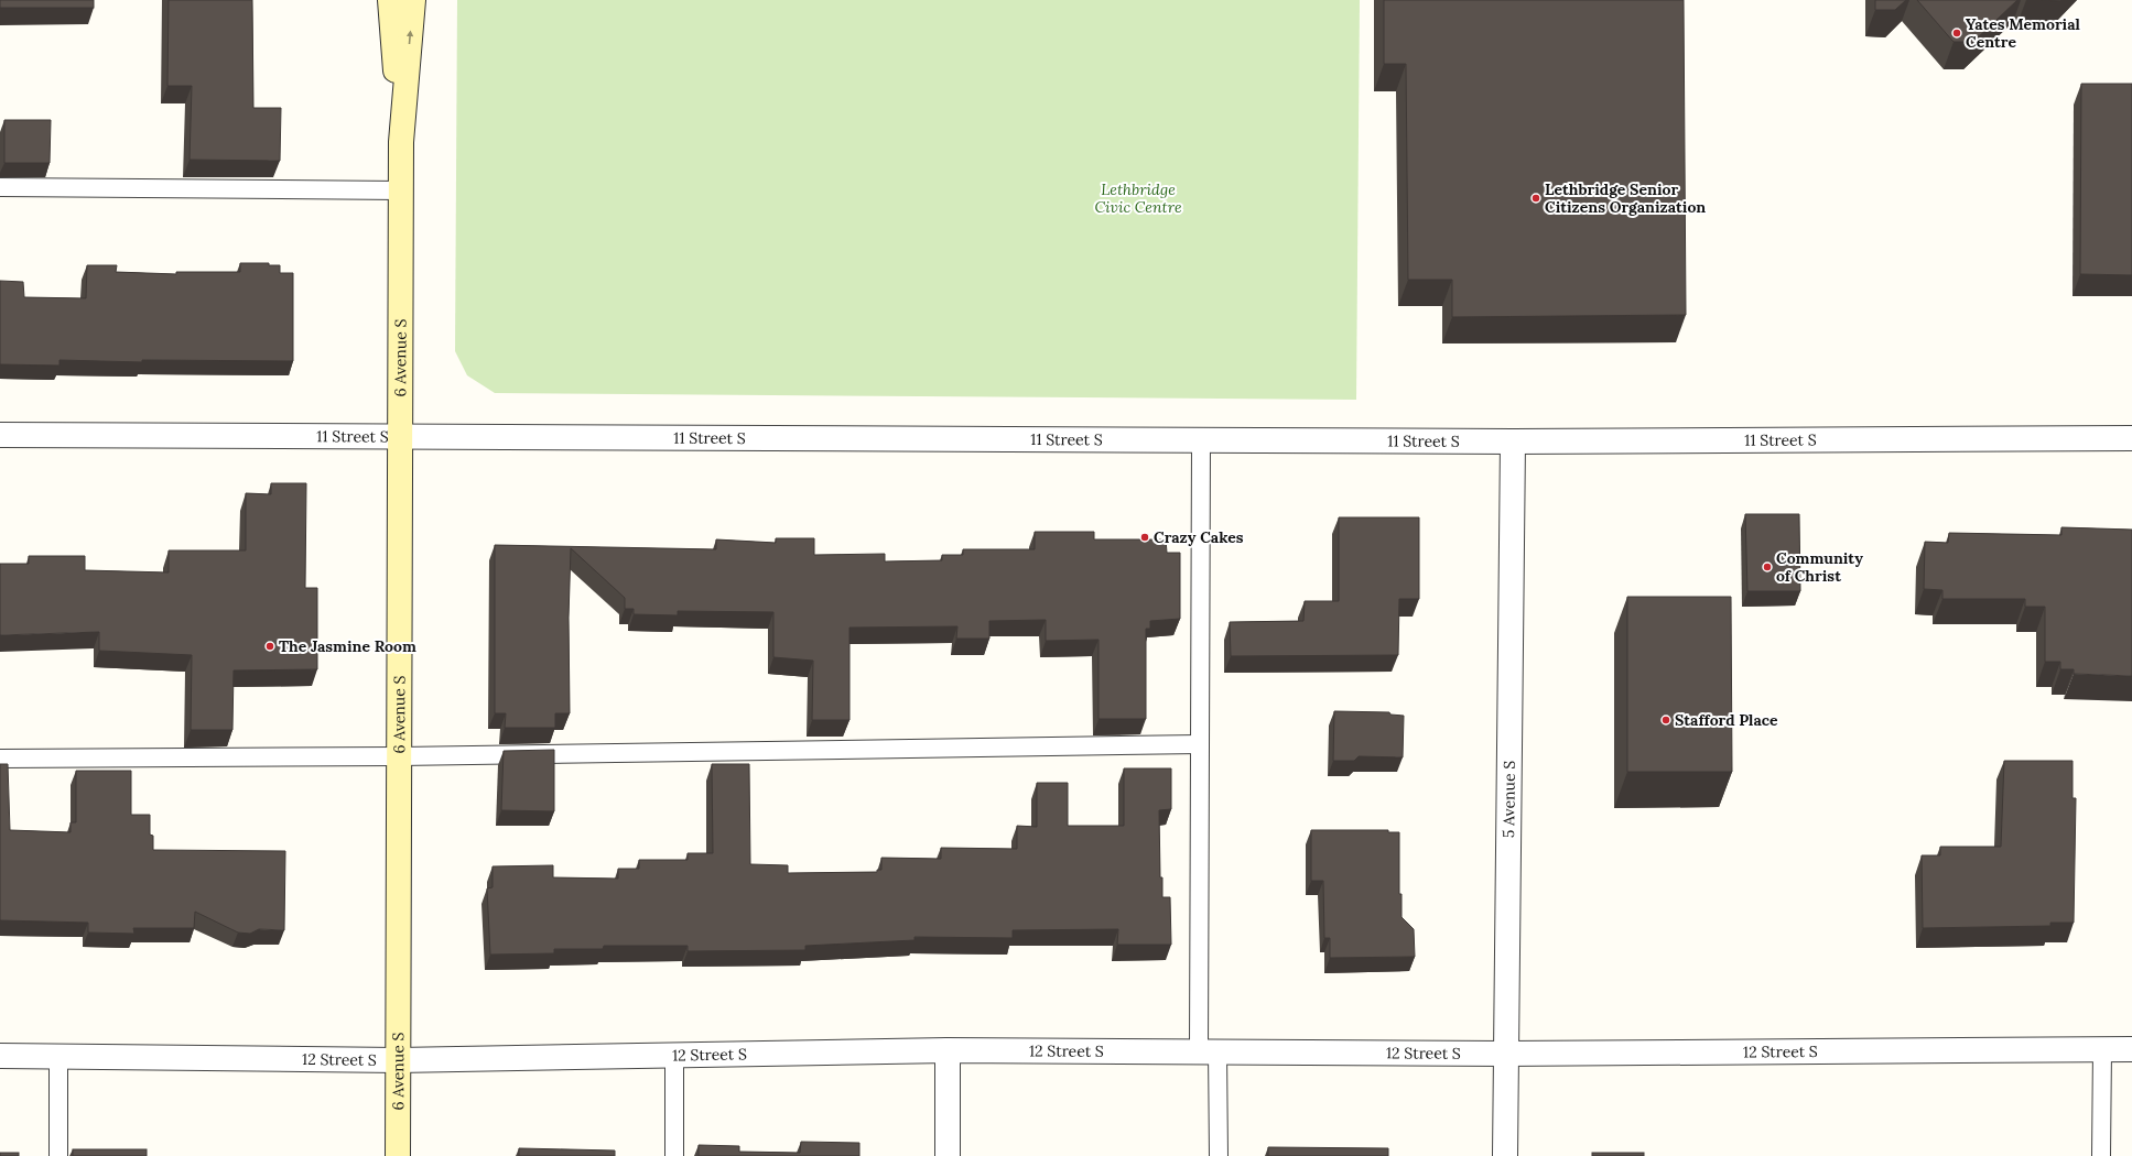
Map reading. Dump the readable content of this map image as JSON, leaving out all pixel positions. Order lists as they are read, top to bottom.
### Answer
{
  "streets": {
    "main road": ["6 Avenue S"],
    "street": ["11 Street S", "5 Avenue S", "12 Street S"]
  },
  "crossings": [
    ["6 Avenue S", "11 Street S"],
    ["6 Avenue S", "12 Street S"],
    ["11 Street S", "5 Avenue S"],
    ["5 Avenue S", "12 Street S"]
  ],
  "parks": ["Lethbridge Civic Centre"],
  "places": [
    "Yates Memorial Centre",
    "Lethbridge Senior Citizens Organization",
    "Crazy Cakes",
    "Community of Christ",
    "The Jasmine Room",
    "Stafford Place"
  ]
}
